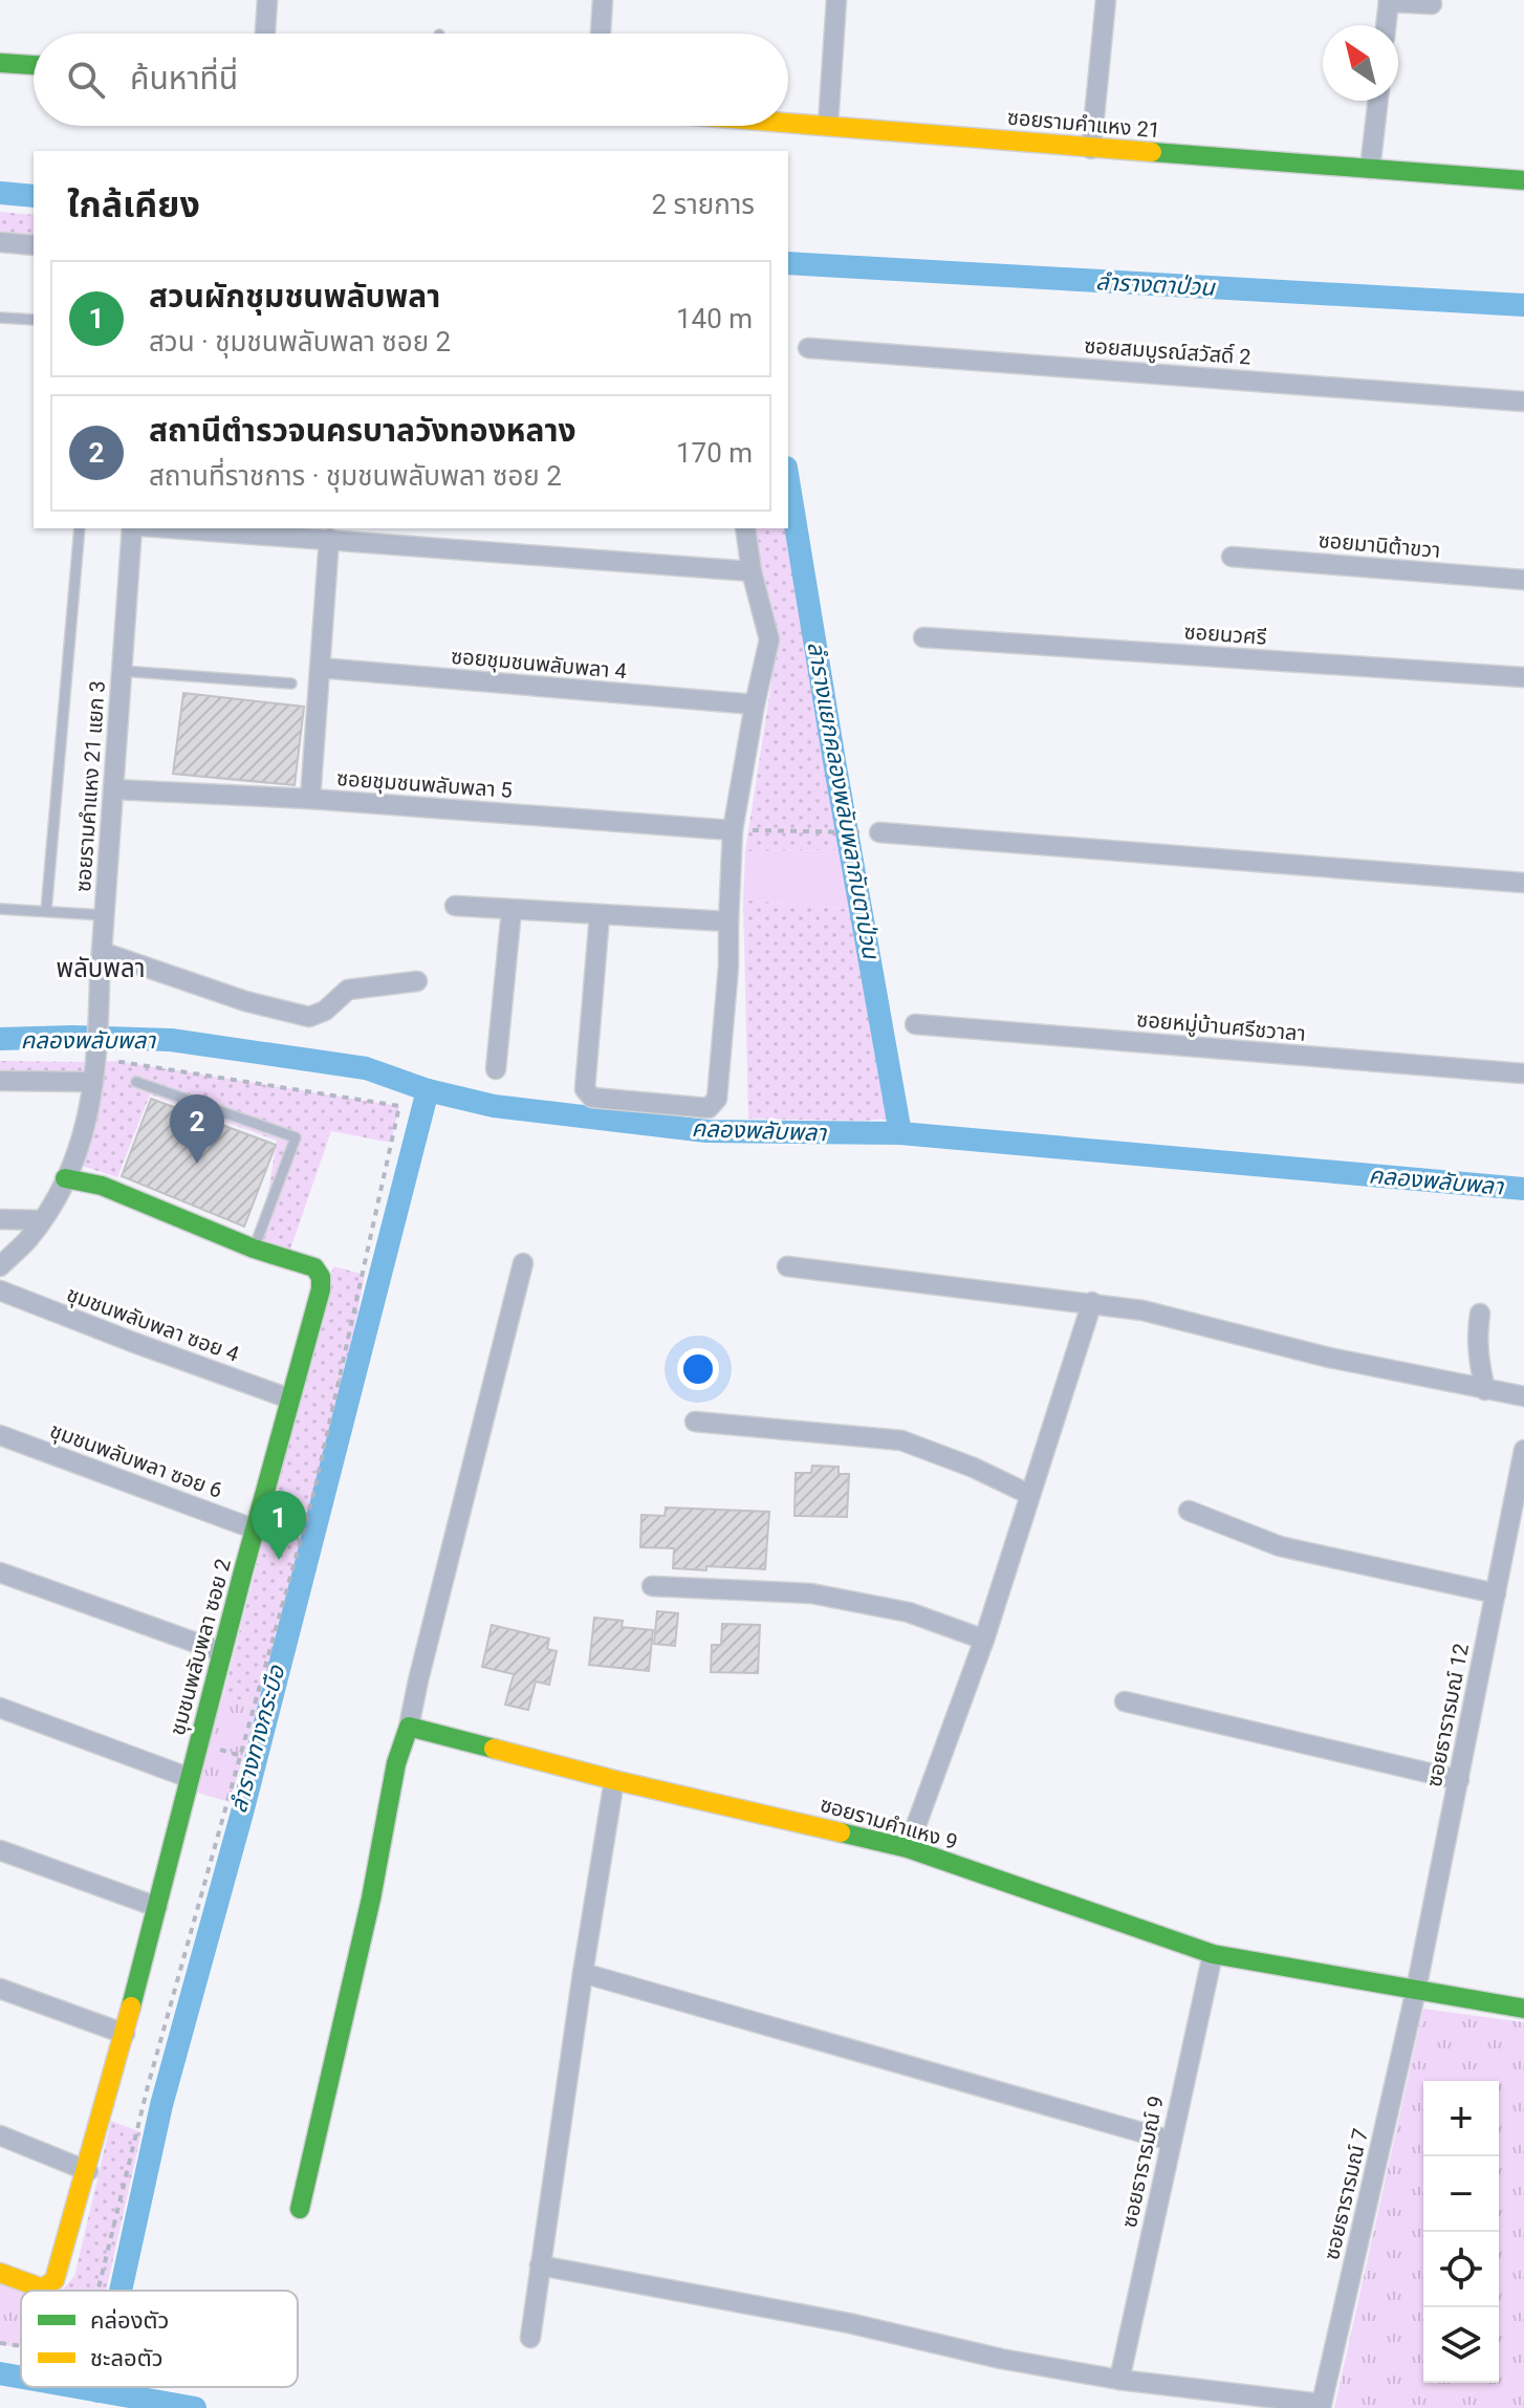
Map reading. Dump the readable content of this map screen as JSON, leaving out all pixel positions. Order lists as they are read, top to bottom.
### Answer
{
  "streets": {
    "street": [
      "ซอยรามคำแหง 21",
      "ซอยสมบูรณ์สวัสดิ์ 2",
      "ซอยมานิต้าขวา",
      "ซอยนวศรี",
      "ซอยชุมชนพลับพลา 4",
      "ซอยชุมชนพลับพลา 5",
      "ซอยรามคำแหง 21 แยก 3",
      "ซอยหมู่บ้านศรีชวาลา",
      "ชุมชนพลับพลา ซอย 4",
      "ชุมชนพลับพลา ซอย 6",
      "ชุมชนพลับพลา ซอย 2",
      "ซอยธารารมณ์ 12",
      "ซอยรามคำแหง 9",
      "ซอยธารารมณ์ 9",
      "ซอยธารารมณ์ 7"
    ]
  },
  "crossings": [
    ["ซอยชุมชนพลับพลา 5", "ซอยรามคำแหง 21 แยก 3"],
    ["ซอยรามคำแหง 21 แยก 3", "ชุมชนพลับพลา ซอย 2"],
    ["ชุมชนพลับพลา ซอย 4", "ชุมชนพลับพลา ซอย 2"],
    ["ชุมชนพลับพลา ซอย 6", "ชุมชนพลับพลา ซอย 2"],
    ["ซอยธารารมณ์ 12", "ซอยรามคำแหง 9"],
    ["ซอยธารารมณ์ 12", "ซอยธารารมณ์ 7"],
    ["ซอยรามคำแหง 9", "ซอยธารารมณ์ 9"],
    ["ซอยรามคำแหง 9", "ซอยธารารมณ์ 7"]
  ],
  "districts": ["พลับพลา"],
  "water": [
    "ลำรางตาป่วน",
    "ลำรางแยกคลองพลับพลากับตาป่วน",
    "คลองพลับพลา",
    "ลำรางทางกระบือ"
  ],
  "legend": ["คล่องตัว", "ชะลอตัว"],
  "north": "top left",
  "page": {
    "search": "ค้นหาที่นี่",
    "heading": ["ใกล้เคียง", "2 รายการ"],
    "list": [
      {
        "mark": "1",
        "name": "สวนผักชุมชนพลับพลา",
        "note": "สวน · ชุมชนพลับพลา ซอย 2",
        "value": "140 m"
      },
      {
        "mark": "2",
        "name": "สถานีตำรวจนครบาลวังทองหลาง",
        "note": "สถานที่ราชการ · ชุมชนพลับพลา ซอย 2",
        "value": "170 m"
      }
    ],
    "pins": ["2", "1"],
    "map_buttons": ["+", "−"]
  }
}
